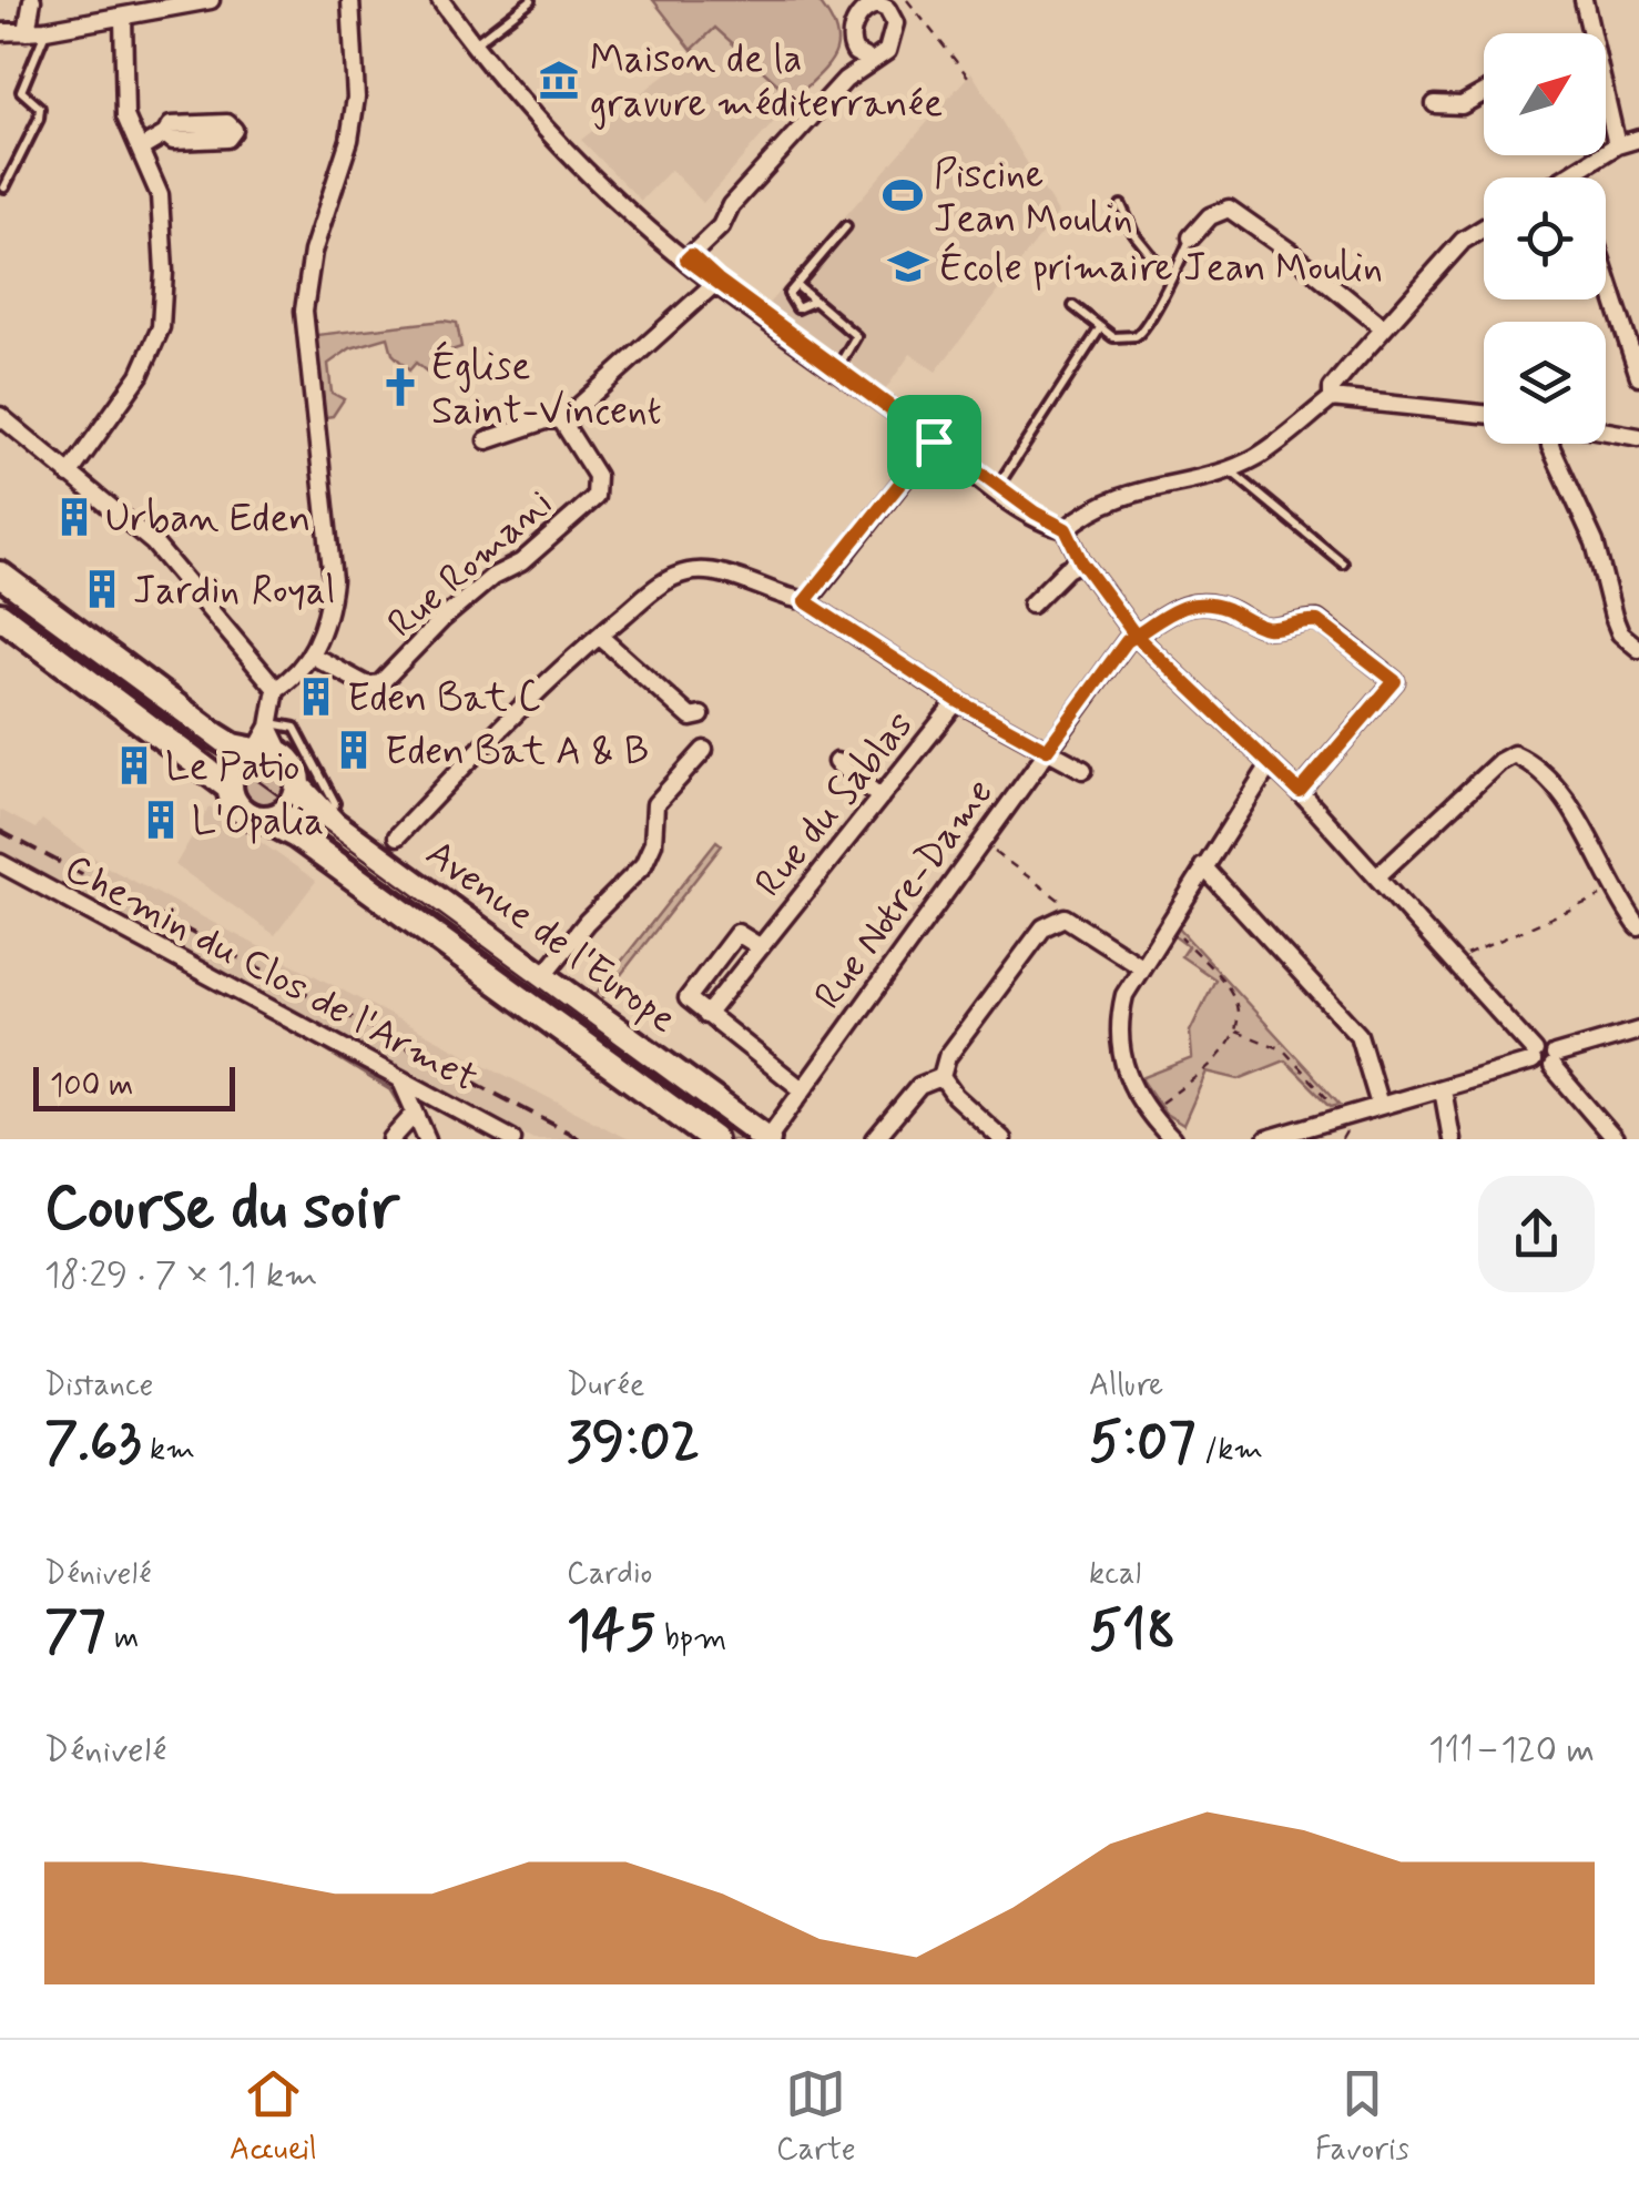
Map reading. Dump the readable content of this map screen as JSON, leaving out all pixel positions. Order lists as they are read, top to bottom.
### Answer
{
  "streets": {
    "main road": ["Avenue de l'Europe"],
    "street": [
      "Rue Romani",
      "Rue du Sablas",
      "Rue Notre-Dame",
      "Chemin du Clos de l'Armet"
    ]
  },
  "crossings": [
    ["Rue Notre-Dame", "Avenue de l'Europe"]
  ],
  "places": {
    "museum": ["Maison de la gravure méditerranée"],
    "sports": ["Piscine Jean Moulin"],
    "school or university": ["École primaire Jean Moulin"],
    "church": ["Église Saint-Vincent"],
    "building": [
      "Urban Eden",
      "Jardin Royal",
      "Eden Bat C",
      "Eden Bat A & B",
      "Le Patio",
      "L'Opalia"
    ]
  },
  "scale_bar": "100 m",
  "north": "top right",
  "page": {
    "scale": "100 m",
    "heading": ["Course du soir", "18:29 · 7 × 1.1 km"],
    "stats": [
      ["Distance", "7.63 km"],
      ["Durée", "39:02"],
      ["Allure", "5:07 /km"],
      ["Dénivelé", "77 m"],
      ["Cardio", "145 bpm"],
      ["kcal", "518"]
    ],
    "chart": ["Dénivelé", "111–120 m"],
    "tabs": ["Accueil", "Carte", "Favoris"]
  }
}
